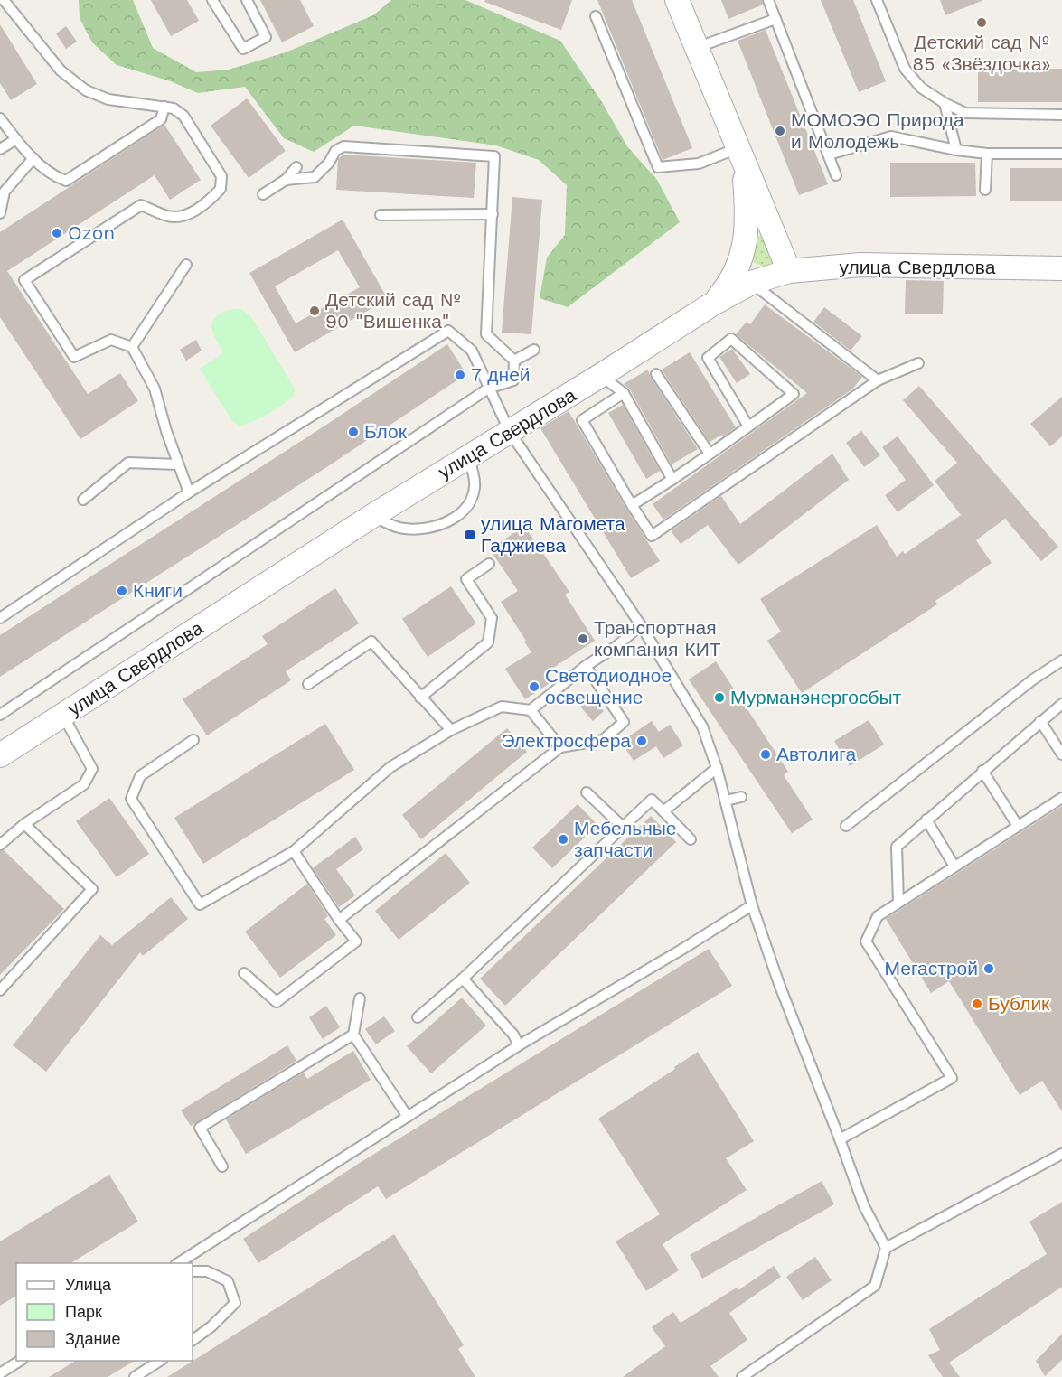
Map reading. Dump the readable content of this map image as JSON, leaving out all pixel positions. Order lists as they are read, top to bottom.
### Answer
{
  "streets": {
    "street": ["улица Свердлова"]
  },
  "places": {
    "other": [
      "Детский сад № 85 «Звёздочка»",
      "МОМОЭО Природа и Молодежь",
      "Ozon",
      "Детский сад № 90 \"Вишенка\"",
      "7 дней",
      "Блок",
      "Книги",
      "Транспортная компания КИТ",
      "Светодиодное освещение",
      "Мурманэнергосбыт",
      "Электросфера",
      "Автолига",
      "Мебельные запчасти",
      "Мегастрой",
      "Бублик"
    ],
    "transit": ["улица Магомета Гаджиева"]
  },
  "legend": ["Улица", "Парк", "Здание"]
}
